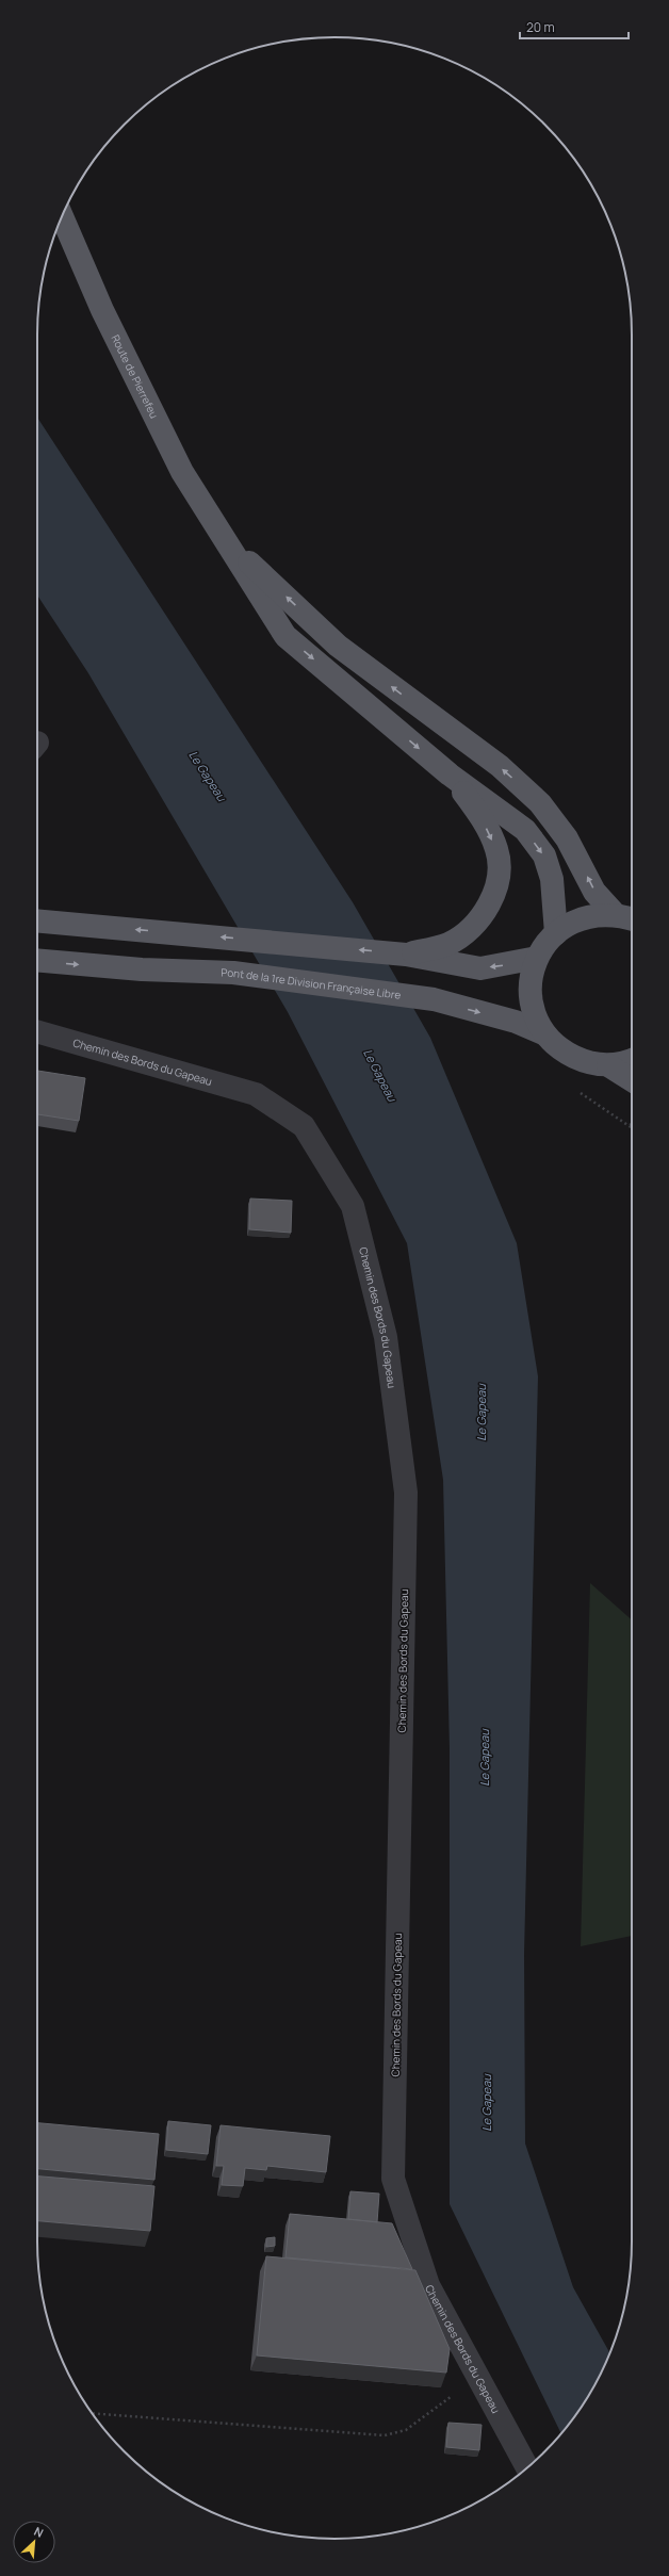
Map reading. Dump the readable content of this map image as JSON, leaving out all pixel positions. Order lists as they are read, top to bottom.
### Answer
{
  "streets": {
    "main road": ["Route de Pierrefeu", "Pont de la 1re Division Française Libre"],
    "street": ["Chemin des Bords du Gapeau"]
  },
  "water": ["Le Gapeau"],
  "scale_bar": "20 m",
  "north": "top right"
}
